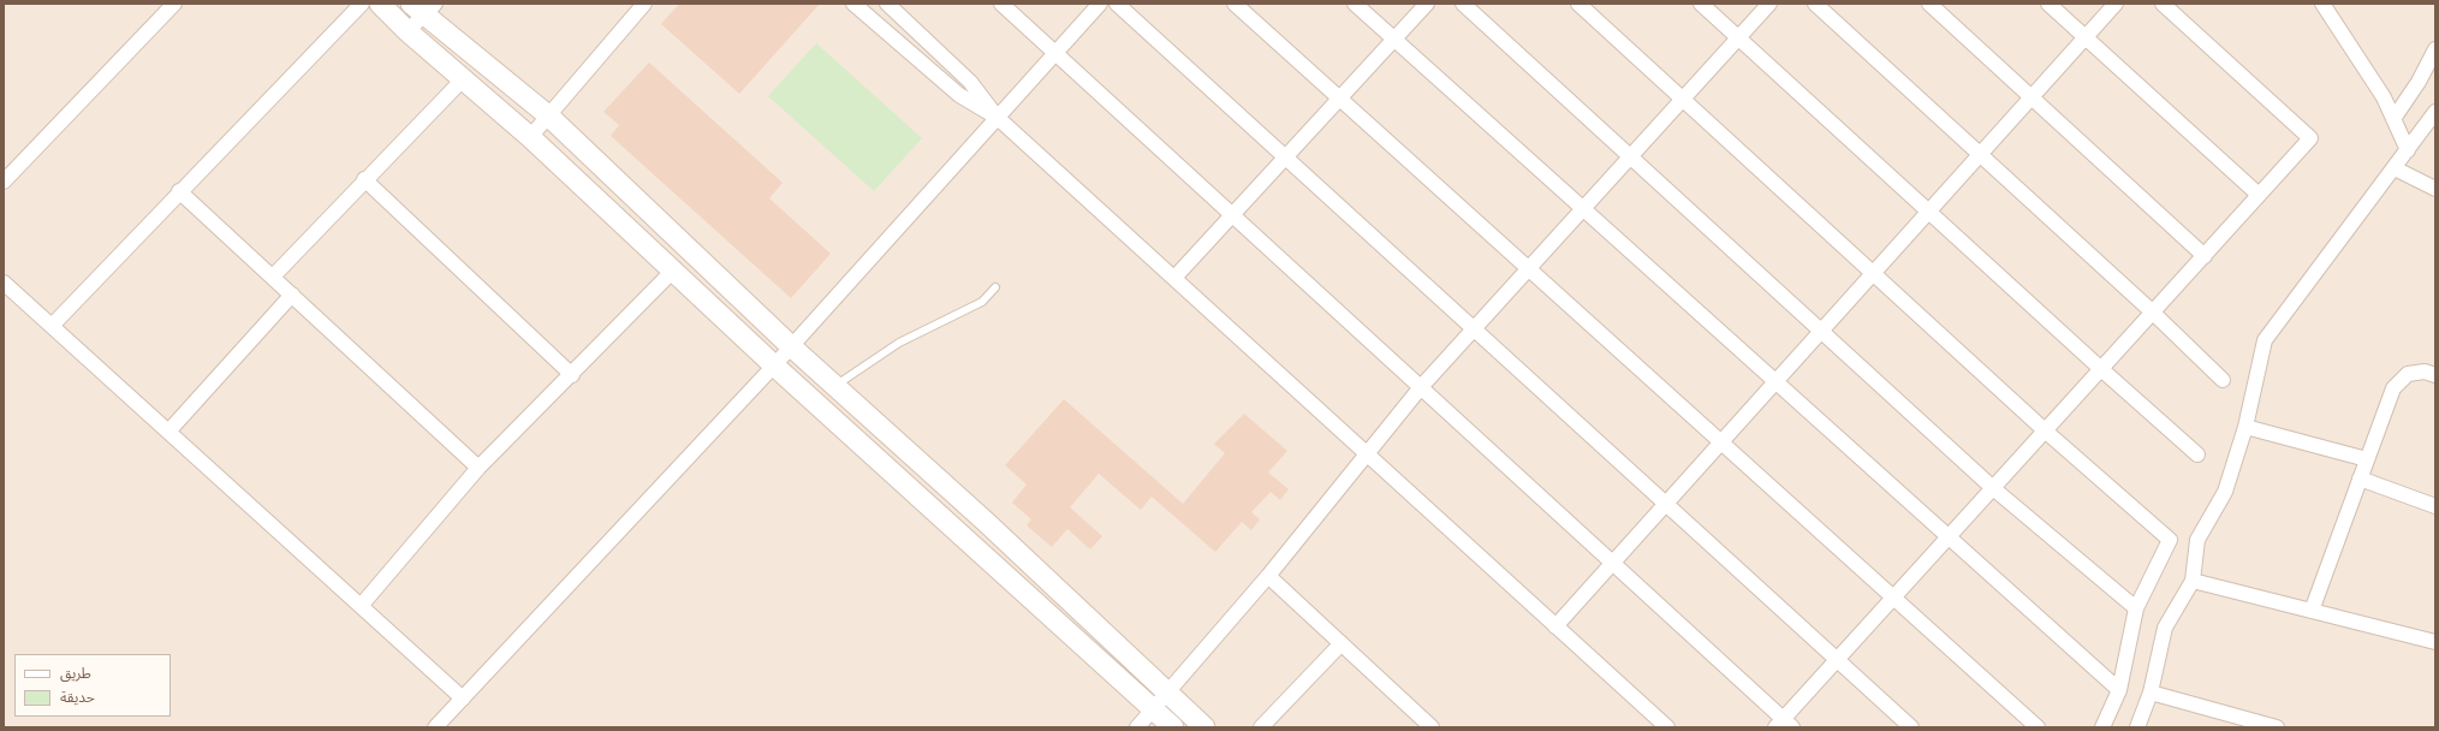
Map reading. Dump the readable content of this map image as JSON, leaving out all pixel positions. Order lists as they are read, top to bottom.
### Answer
{
  "legend": ["طريق", "حديقة"]
}
